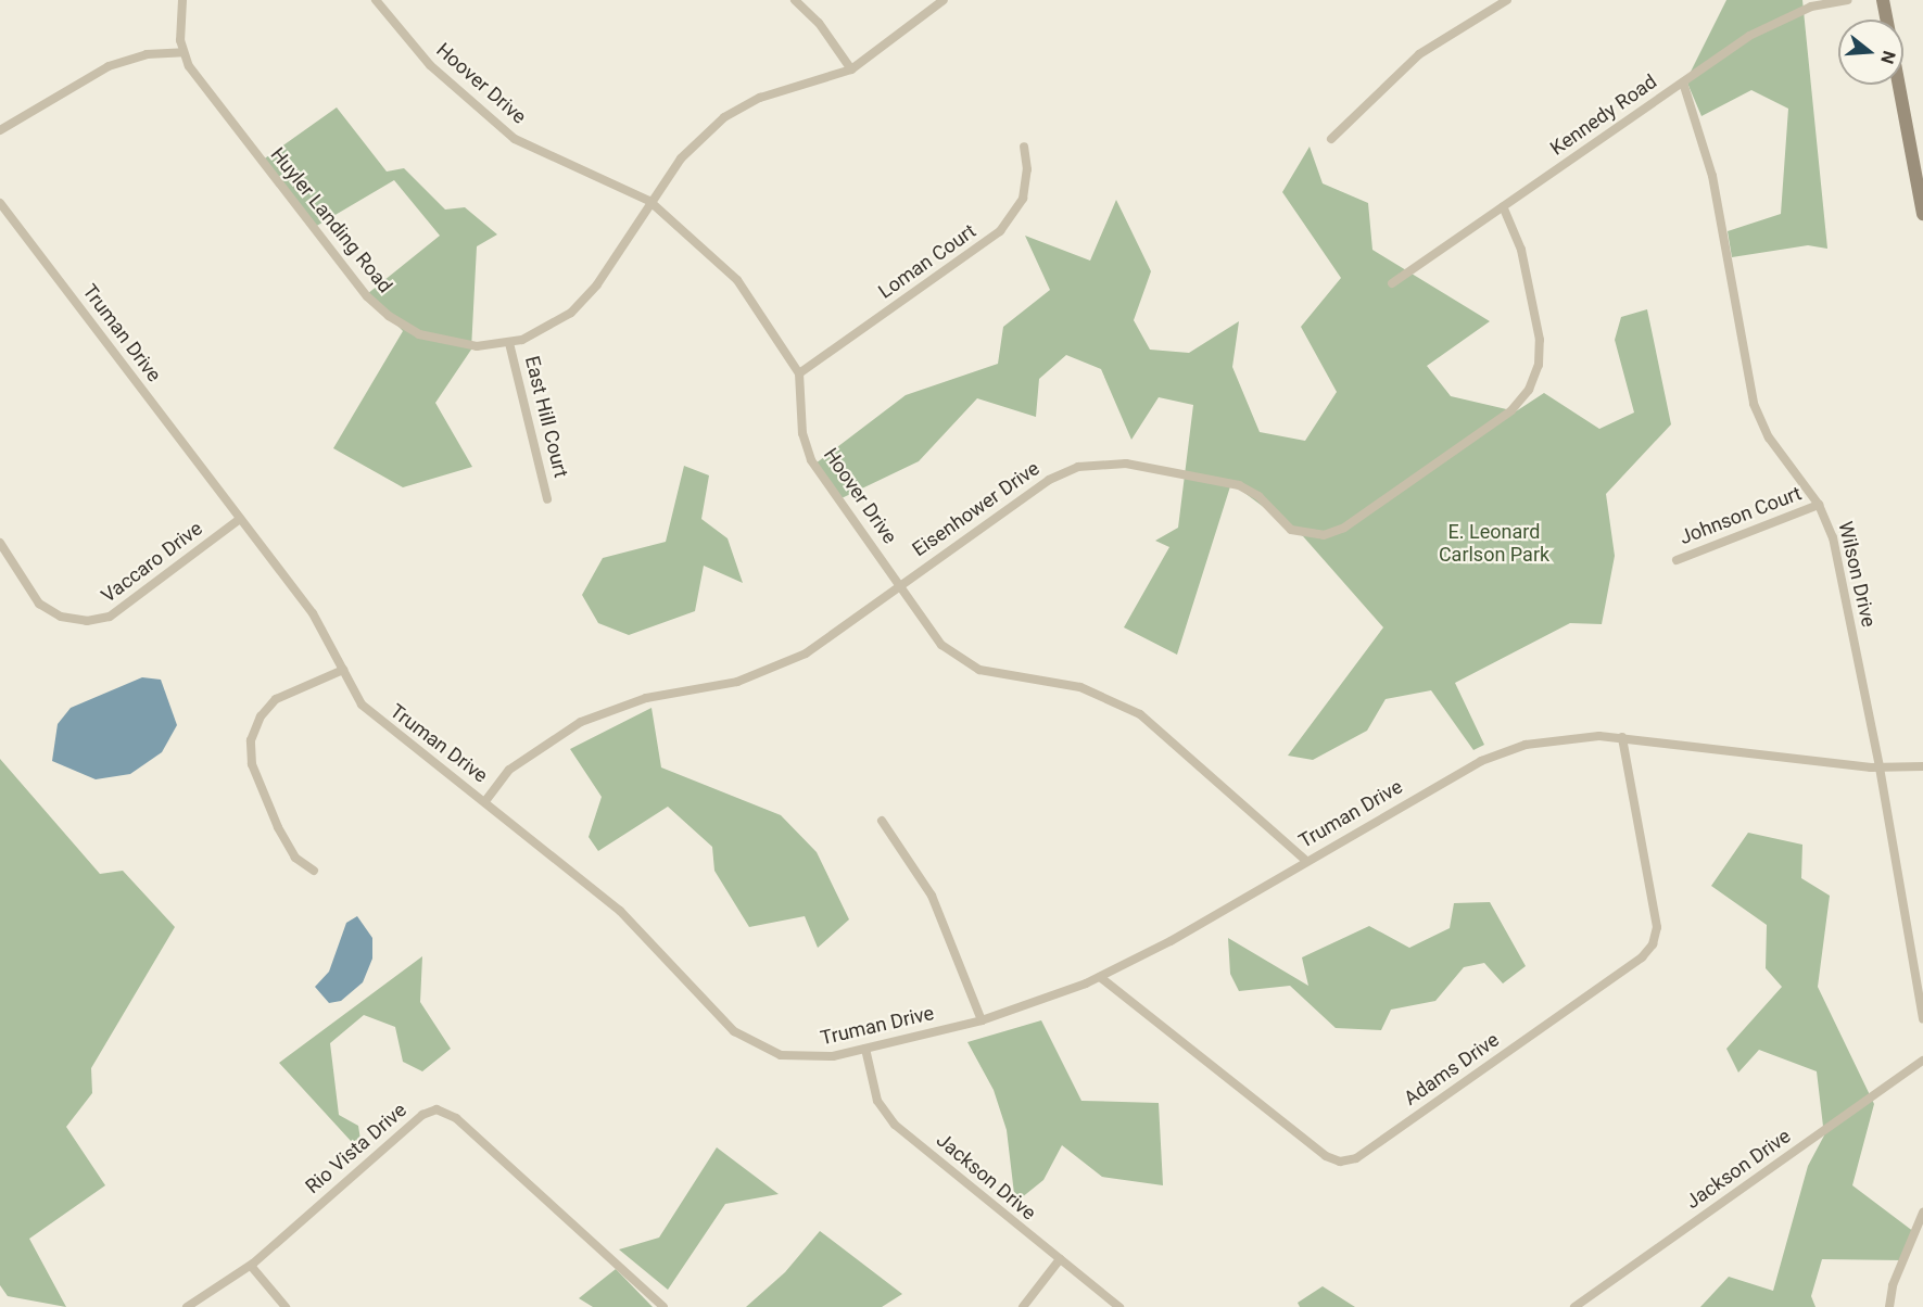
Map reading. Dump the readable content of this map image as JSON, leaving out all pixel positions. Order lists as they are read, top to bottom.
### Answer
{
  "streets": {
    "street": [
      "Hoover Drive",
      "Kennedy Road",
      "Huyler Landing Road",
      "Loman Court",
      "Truman Drive",
      "East Hill Court",
      "Eisenhower Drive",
      "Johnson Court",
      "Vaccaro Drive",
      "Wilson Drive",
      "Adams Drive",
      "Rio Vista Drive",
      "Jackson Drive"
    ]
  },
  "crossings": [
    ["Hoover Drive", "Huyler Landing Road"],
    ["Hoover Drive", "Loman Court"],
    ["Hoover Drive", "Truman Drive"],
    ["Hoover Drive", "Eisenhower Drive"],
    ["Kennedy Road", "Eisenhower Drive"],
    ["Kennedy Road", "Wilson Drive"],
    ["Huyler Landing Road", "East Hill Court"],
    ["Truman Drive", "Eisenhower Drive"],
    ["Truman Drive", "Vaccaro Drive"],
    ["Truman Drive", "Wilson Drive"],
    ["Truman Drive", "Adams Drive"],
    ["Truman Drive", "Jackson Drive"],
    ["Johnson Court", "Wilson Drive"]
  ],
  "parks": ["E. Leonard Carlson Park"],
  "north": "right"
}
